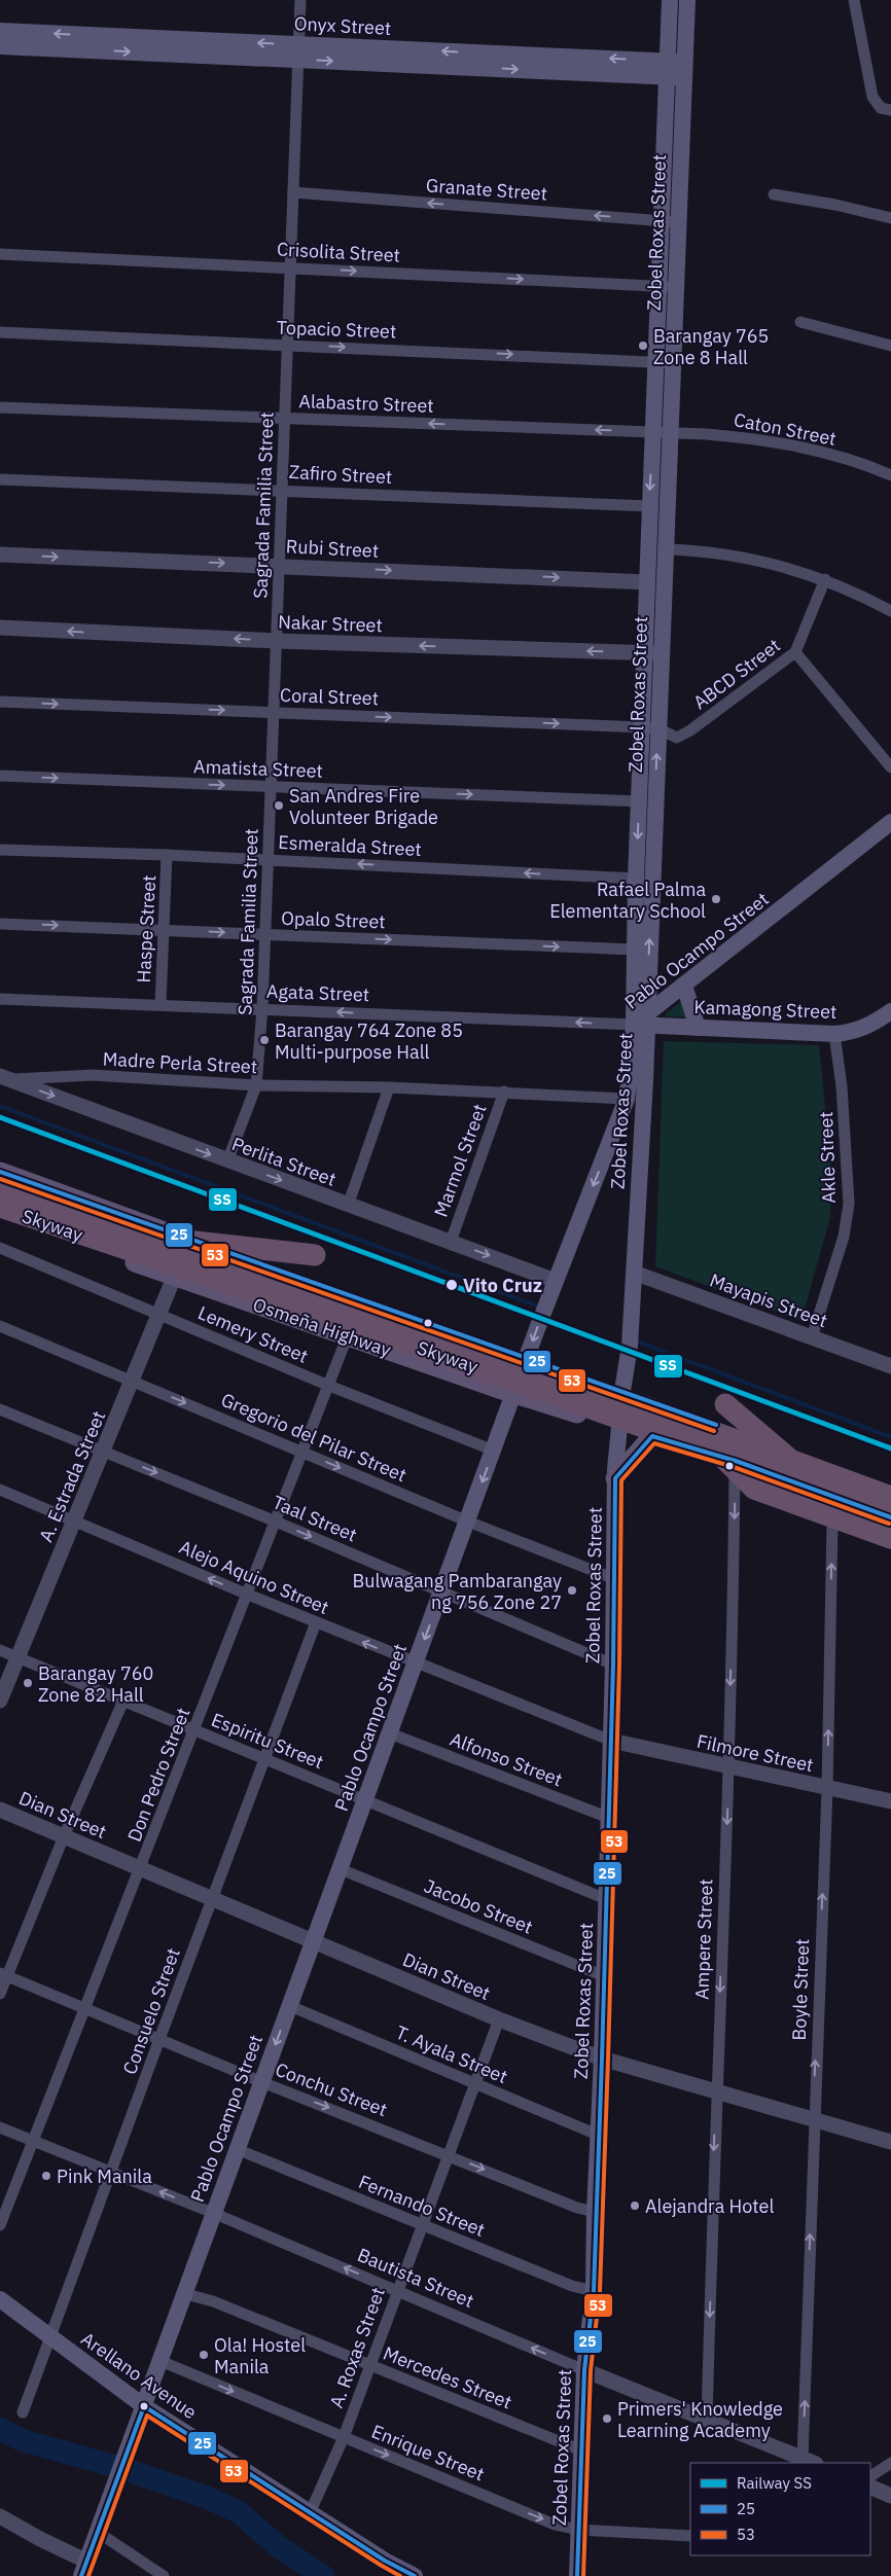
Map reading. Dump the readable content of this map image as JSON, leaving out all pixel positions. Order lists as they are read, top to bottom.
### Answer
{
  "streets": {
    "highway": ["Skyway"],
    "main road": [
      "Onyx Street",
      "Zobel Roxas Street",
      "Pablo Ocampo Street",
      "Kamagong Street",
      "Osmeña Highway",
      "Arellano Avenue"
    ],
    "street": [
      "Granate Street",
      "Crisolita Street",
      "Topacio Street",
      "Alabastro Street",
      "Caton Street",
      "Zafiro Street",
      "Sagrada Familia Street",
      "Rubi Street",
      "Nakar Street",
      "ABCD Street",
      "Coral Street",
      "Amatista Street",
      "Esmeralda Street",
      "Opalo Street",
      "Haspe Street",
      "Agata Street",
      "Madre Perla Street",
      "Akle Street",
      "Marmol Street",
      "Perlita Street",
      "Mayapis Street",
      "Lemery Street",
      "Gregorio del Pilar Street",
      "A. Estrada Street",
      "Taal Street",
      "Alejo Aquino Street",
      "Espiritu Street",
      "Filmore Street",
      "Alfonso Street",
      "Don Pedro Street",
      "Dian Street",
      "Jacobo Street",
      "Ampere Street",
      "Boyle Street",
      "Consuelo Street",
      "T. Ayala Street",
      "Conchu Street",
      "Fernando Street",
      "Bautista Street",
      "A. Roxas Street",
      "Mercedes Street",
      "Enrique Street"
    ]
  },
  "crossings": [
    ["Onyx Street", "Zobel Roxas Street"],
    ["Onyx Street", "Sagrada Familia Street"],
    ["Granate Street", "Zobel Roxas Street"],
    ["Granate Street", "Sagrada Familia Street"],
    ["Zobel Roxas Street", "Crisolita Street"],
    ["Zobel Roxas Street", "Topacio Street"],
    ["Zobel Roxas Street", "Alabastro Street"],
    ["Zobel Roxas Street", "Caton Street"],
    ["Zobel Roxas Street", "Zafiro Street"],
    ["Zobel Roxas Street", "Rubi Street"],
    ["Zobel Roxas Street", "Nakar Street"],
    ["Zobel Roxas Street", "ABCD Street"],
    ["Zobel Roxas Street", "Coral Street"],
    ["Zobel Roxas Street", "Amatista Street"],
    ["Zobel Roxas Street", "Esmeralda Street"],
    ["Zobel Roxas Street", "Opalo Street"],
    ["Zobel Roxas Street", "Pablo Ocampo Street"],
    ["Zobel Roxas Street", "Agata Street"],
    ["Zobel Roxas Street", "Kamagong Street"],
    ["Zobel Roxas Street", "Mayapis Street"],
    ["Zobel Roxas Street", "Osmeña Highway"],
    ["Zobel Roxas Street", "Gregorio del Pilar Street"],
    ["Zobel Roxas Street", "Taal Street"],
    ["Zobel Roxas Street", "Alejo Aquino Street"],
    ["Zobel Roxas Street", "Espiritu Street"],
    ["Zobel Roxas Street", "Filmore Street"],
    ["Zobel Roxas Street", "Alfonso Street"],
    ["Zobel Roxas Street", "Dian Street"],
    ["Zobel Roxas Street", "Jacobo Street"],
    ["Zobel Roxas Street", "T. Ayala Street"],
    ["Zobel Roxas Street", "Conchu Street"],
    ["Zobel Roxas Street", "Fernando Street"],
    ["Zobel Roxas Street", "Bautista Street"],
    ["Zobel Roxas Street", "Mercedes Street"],
    ["Zobel Roxas Street", "Enrique Street"],
    ["Crisolita Street", "Sagrada Familia Street"],
    ["Topacio Street", "Sagrada Familia Street"],
    ["Alabastro Street", "Caton Street"],
    ["Alabastro Street", "Sagrada Familia Street"],
    ["Zafiro Street", "Sagrada Familia Street"],
    ["Sagrada Familia Street", "Rubi Street"],
    ["Sagrada Familia Street", "Nakar Street"],
    ["Sagrada Familia Street", "Coral Street"],
    ["Sagrada Familia Street", "Amatista Street"],
    ["Sagrada Familia Street", "Esmeralda Street"],
    ["Sagrada Familia Street", "Opalo Street"],
    ["Sagrada Familia Street", "Agata Street"],
    ["Sagrada Familia Street", "Madre Perla Street"],
    ["Sagrada Familia Street", "Perlita Street"],
    ["ABCD Street", "Coral Street"],
    ["Esmeralda Street", "Haspe Street"],
    ["Opalo Street", "Haspe Street"],
    ["Haspe Street", "Agata Street"],
    ["Pablo Ocampo Street", "Agata Street"],
    ["Pablo Ocampo Street", "Kamagong Street"],
    ["Pablo Ocampo Street", "Madre Perla Street"],
    ["Pablo Ocampo Street", "Perlita Street"],
    ["Pablo Ocampo Street", "Osmeña Highway"],
    ["Pablo Ocampo Street", "Lemery Street"],
    ["Pablo Ocampo Street", "Gregorio del Pilar Street"],
    ["Pablo Ocampo Street", "Taal Street"],
    ["Pablo Ocampo Street", "Alejo Aquino Street"],
    ["Pablo Ocampo Street", "Espiritu Street"],
    ["Pablo Ocampo Street", "Alfonso Street"],
    ["Pablo Ocampo Street", "Dian Street"],
    ["Pablo Ocampo Street", "Jacobo Street"],
    ["Pablo Ocampo Street", "T. Ayala Street"],
    ["Pablo Ocampo Street", "Conchu Street"],
    ["Pablo Ocampo Street", "Fernando Street"],
    ["Pablo Ocampo Street", "Bautista Street"],
    ["Pablo Ocampo Street", "Arellano Avenue"],
    ["Pablo Ocampo Street", "Mercedes Street"],
    ["Pablo Ocampo Street", "Enrique Street"],
    ["Agata Street", "Kamagong Street"],
    ["Kamagong Street", "Akle Street"],
    ["Madre Perla Street", "Marmol Street"],
    ["Madre Perla Street", "Perlita Street"],
    ["Akle Street", "Mayapis Street"],
    ["Marmol Street", "Perlita Street"],
    ["Skyway", "Osmeña Highway"],
    ["Skyway", "Ampere Street"],
    ["Osmeña Highway", "A. Estrada Street"],
    ["Osmeña Highway", "Don Pedro Street"],
    ["Osmeña Highway", "Ampere Street"],
    ["Lemery Street", "A. Estrada Street"],
    ["Lemery Street", "Don Pedro Street"],
    ["Gregorio del Pilar Street", "A. Estrada Street"],
    ["Gregorio del Pilar Street", "Don Pedro Street"],
    ["A. Estrada Street", "Taal Street"],
    ["A. Estrada Street", "Alejo Aquino Street"],
    ["A. Estrada Street", "Espiritu Street"],
    ["Taal Street", "Don Pedro Street"],
    ["Alejo Aquino Street", "Filmore Street"],
    ["Alejo Aquino Street", "Don Pedro Street"],
    ["Alejo Aquino Street", "Consuelo Street"],
    ["Espiritu Street", "Don Pedro Street"],
    ["Espiritu Street", "Consuelo Street"],
    ["Filmore Street", "Ampere Street"],
    ["Filmore Street", "Boyle Street"],
    ["Don Pedro Street", "Dian Street"],
    ["Don Pedro Street", "Conchu Street"],
    ["Don Pedro Street", "Bautista Street"],
    ["Dian Street", "Ampere Street"],
    ["Dian Street", "Boyle Street"],
    ["Dian Street", "Consuelo Street"],
    ["Dian Street", "A. Roxas Street"],
    ["Ampere Street", "Bautista Street"],
    ["Boyle Street", "Bautista Street"],
    ["Consuelo Street", "Conchu Street"],
    ["Consuelo Street", "Bautista Street"],
    ["Consuelo Street", "Arellano Avenue"],
    ["T. Ayala Street", "A. Roxas Street"],
    ["Conchu Street", "A. Roxas Street"],
    ["Fernando Street", "A. Roxas Street"],
    ["Bautista Street", "A. Roxas Street"],
    ["A. Roxas Street", "Arellano Avenue"],
    ["A. Roxas Street", "Mercedes Street"],
    ["A. Roxas Street", "Enrique Street"]
  ],
  "one_way": [
    "Granate Street",
    "Crisolita Street",
    "Topacio Street",
    "Alabastro Street",
    "Rubi Street",
    "Nakar Street",
    "Coral Street",
    "Amatista Street",
    "Esmeralda Street",
    "Opalo Street",
    "Agata Street",
    "Perlita Street",
    "Gregorio del Pilar Street",
    "Taal Street",
    "Alejo Aquino Street",
    "Ampere Street",
    "Boyle Street",
    "Conchu Street",
    "Bautista Street",
    "Enrique Street"
  ],
  "places": [
    "Barangay 765 Zone 8 Hall",
    "San Andres Fire Volunteer Brigade",
    "Rafael Palma Elementary School",
    "Barangay 764 Zone 85 Multi-purpose Hall",
    "Vito Cruz",
    "Bulwagang Pambarangay ng 756 Zone 27",
    "Barangay 760 Zone 82 Hall",
    "Pink Manila",
    "Alejandra Hotel",
    "Ola! Hostel Manila",
    "Primers' Knowledge Learning Academy"
  ],
  "lines": ["rail line SS", "transit line 25", "transit line 53"],
  "legend": ["Railway SS", "25", "53"]
}
